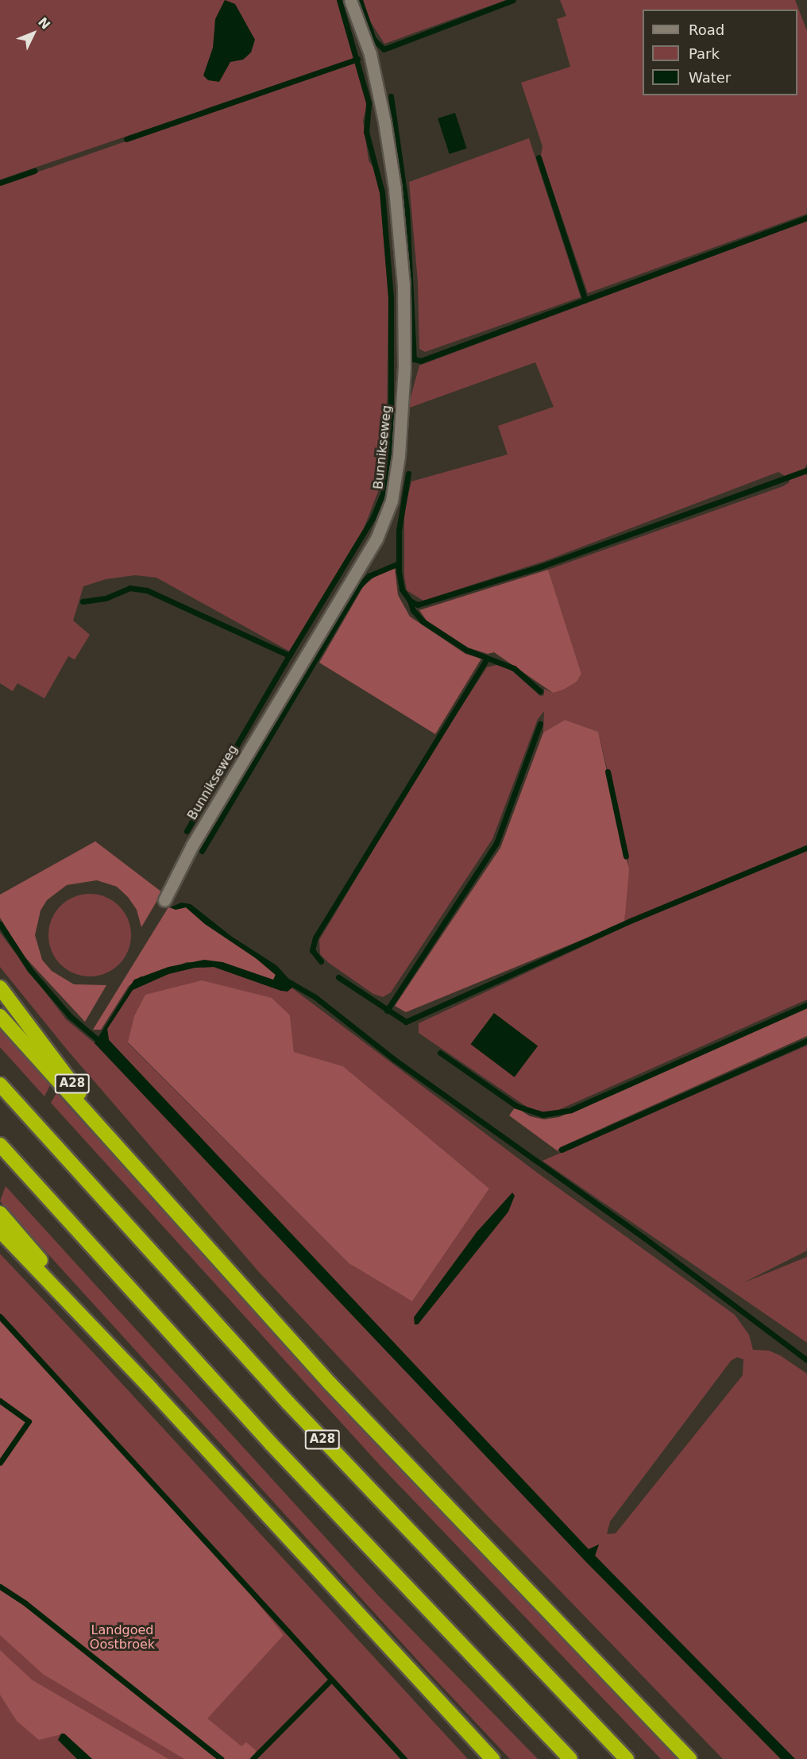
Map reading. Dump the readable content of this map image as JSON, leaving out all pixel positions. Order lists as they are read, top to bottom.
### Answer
{
  "streets": {
    "highway": ["A28"],
    "street": ["Bunnikseweg"]
  },
  "parks": ["Landgoed Oostbroek"],
  "legend": ["Road", "Park", "Water"],
  "north": "top right"
}
